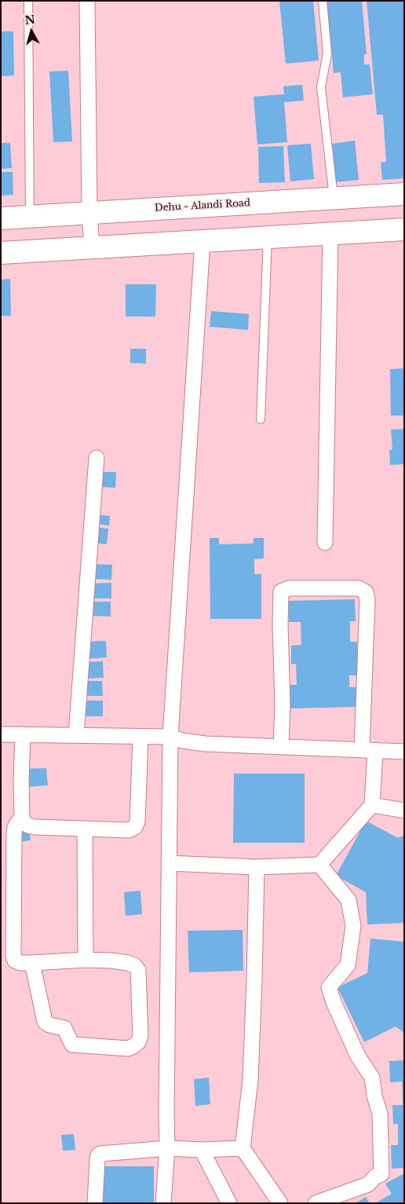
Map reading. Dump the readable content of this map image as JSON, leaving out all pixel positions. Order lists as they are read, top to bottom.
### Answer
{
  "streets": {
    "main road": ["Dehu - Alandi Road"]
  },
  "north": "top"
}
